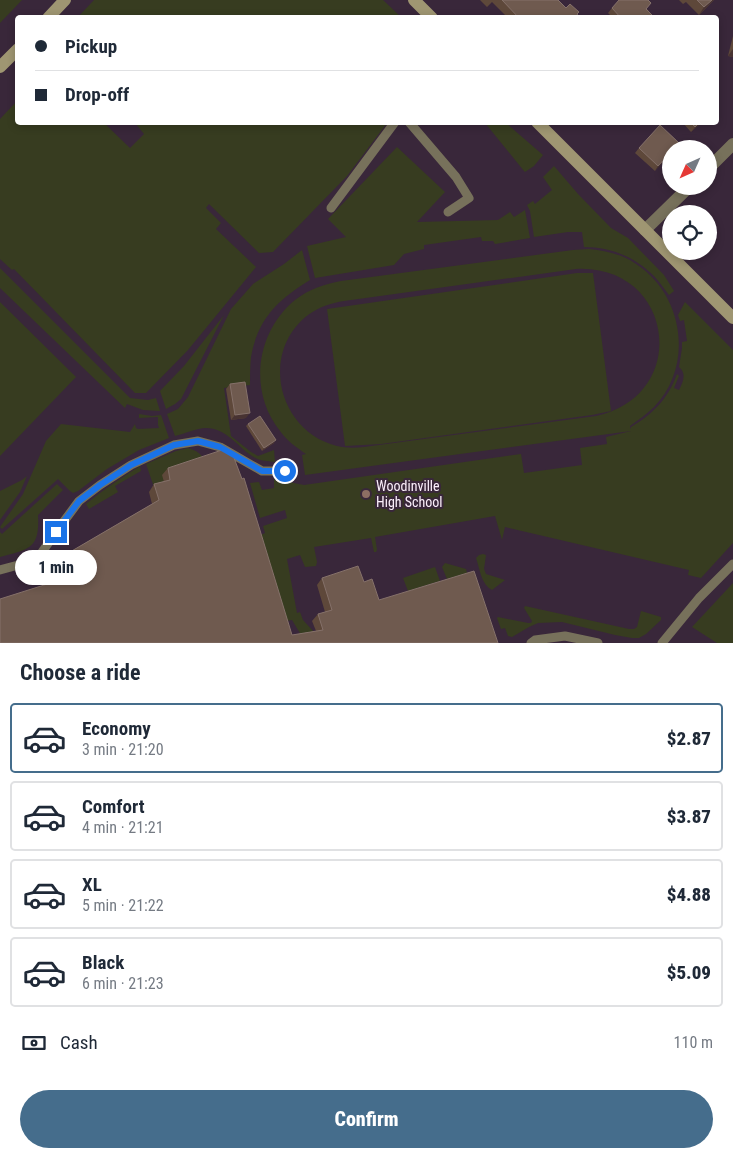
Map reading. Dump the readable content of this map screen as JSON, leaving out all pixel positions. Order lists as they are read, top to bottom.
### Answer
{
  "places": ["Woodinville High School"],
  "north": "bottom left",
  "page": {
    "banner": ["Pickup", "Drop-off"],
    "bubble": "1 min",
    "heading": "Choose a ride",
    "list": [
      {
        "name": "Economy",
        "note": "3 min · 21:20",
        "value": "$2.87"
      },
      {
        "name": "Comfort",
        "note": "4 min · 21:21",
        "value": "$3.87"
      },
      {
        "name": "XL",
        "note": "5 min · 21:22",
        "value": "$4.88"
      },
      {
        "name": "Black",
        "note": "6 min · 21:23",
        "value": "$5.09"
      }
    ],
    "pay": ["Cash", "110 m"],
    "buttons": "Confirm"
  }
}
